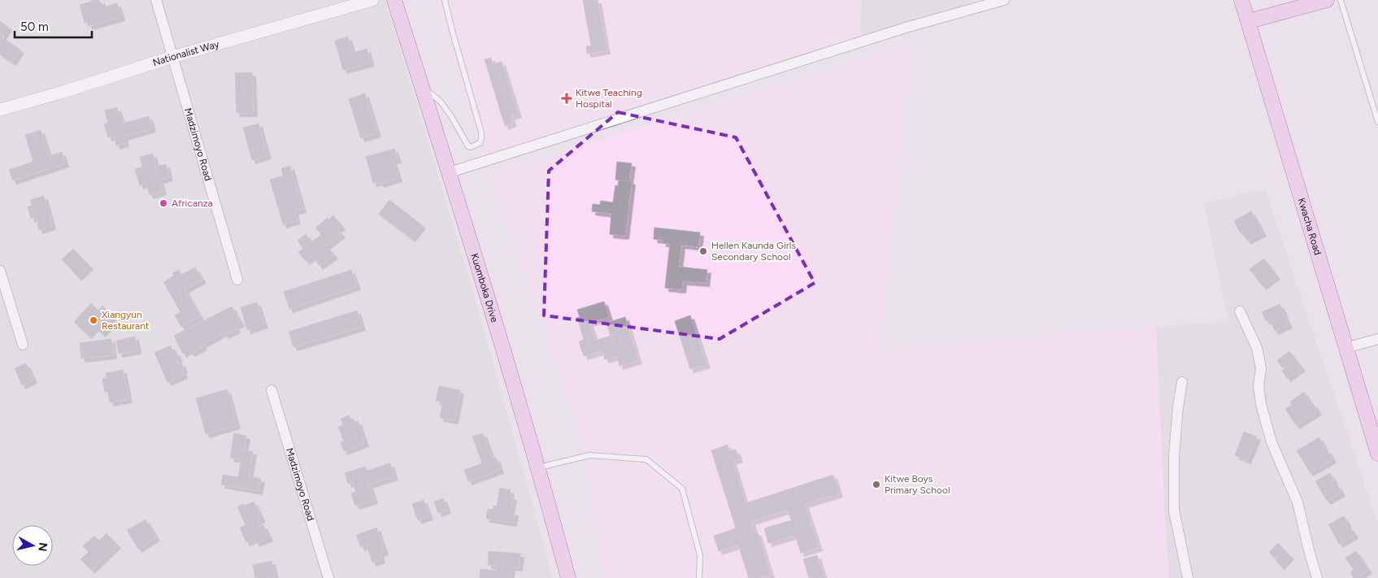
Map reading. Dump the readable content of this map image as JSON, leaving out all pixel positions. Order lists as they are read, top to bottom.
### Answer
{
  "streets": {
    "main road": ["Kwacha Road", "Kuomboka Drive"],
    "street": ["Nationalist Way", "Madzimoyo Road"]
  },
  "crossings": [
    ["Nationalist Way", "Madzimoyo Road"]
  ],
  "places": {
    "health": ["Kitwe Teaching Hospital"],
    "other": [
      "Africanza",
      "Hellen Kaunda Girls Secondary School",
      "Xiangyun Restaurant",
      "Kitwe Boys Primary School"
    ]
  },
  "scale_bar": "50 m",
  "north": "right"
}
